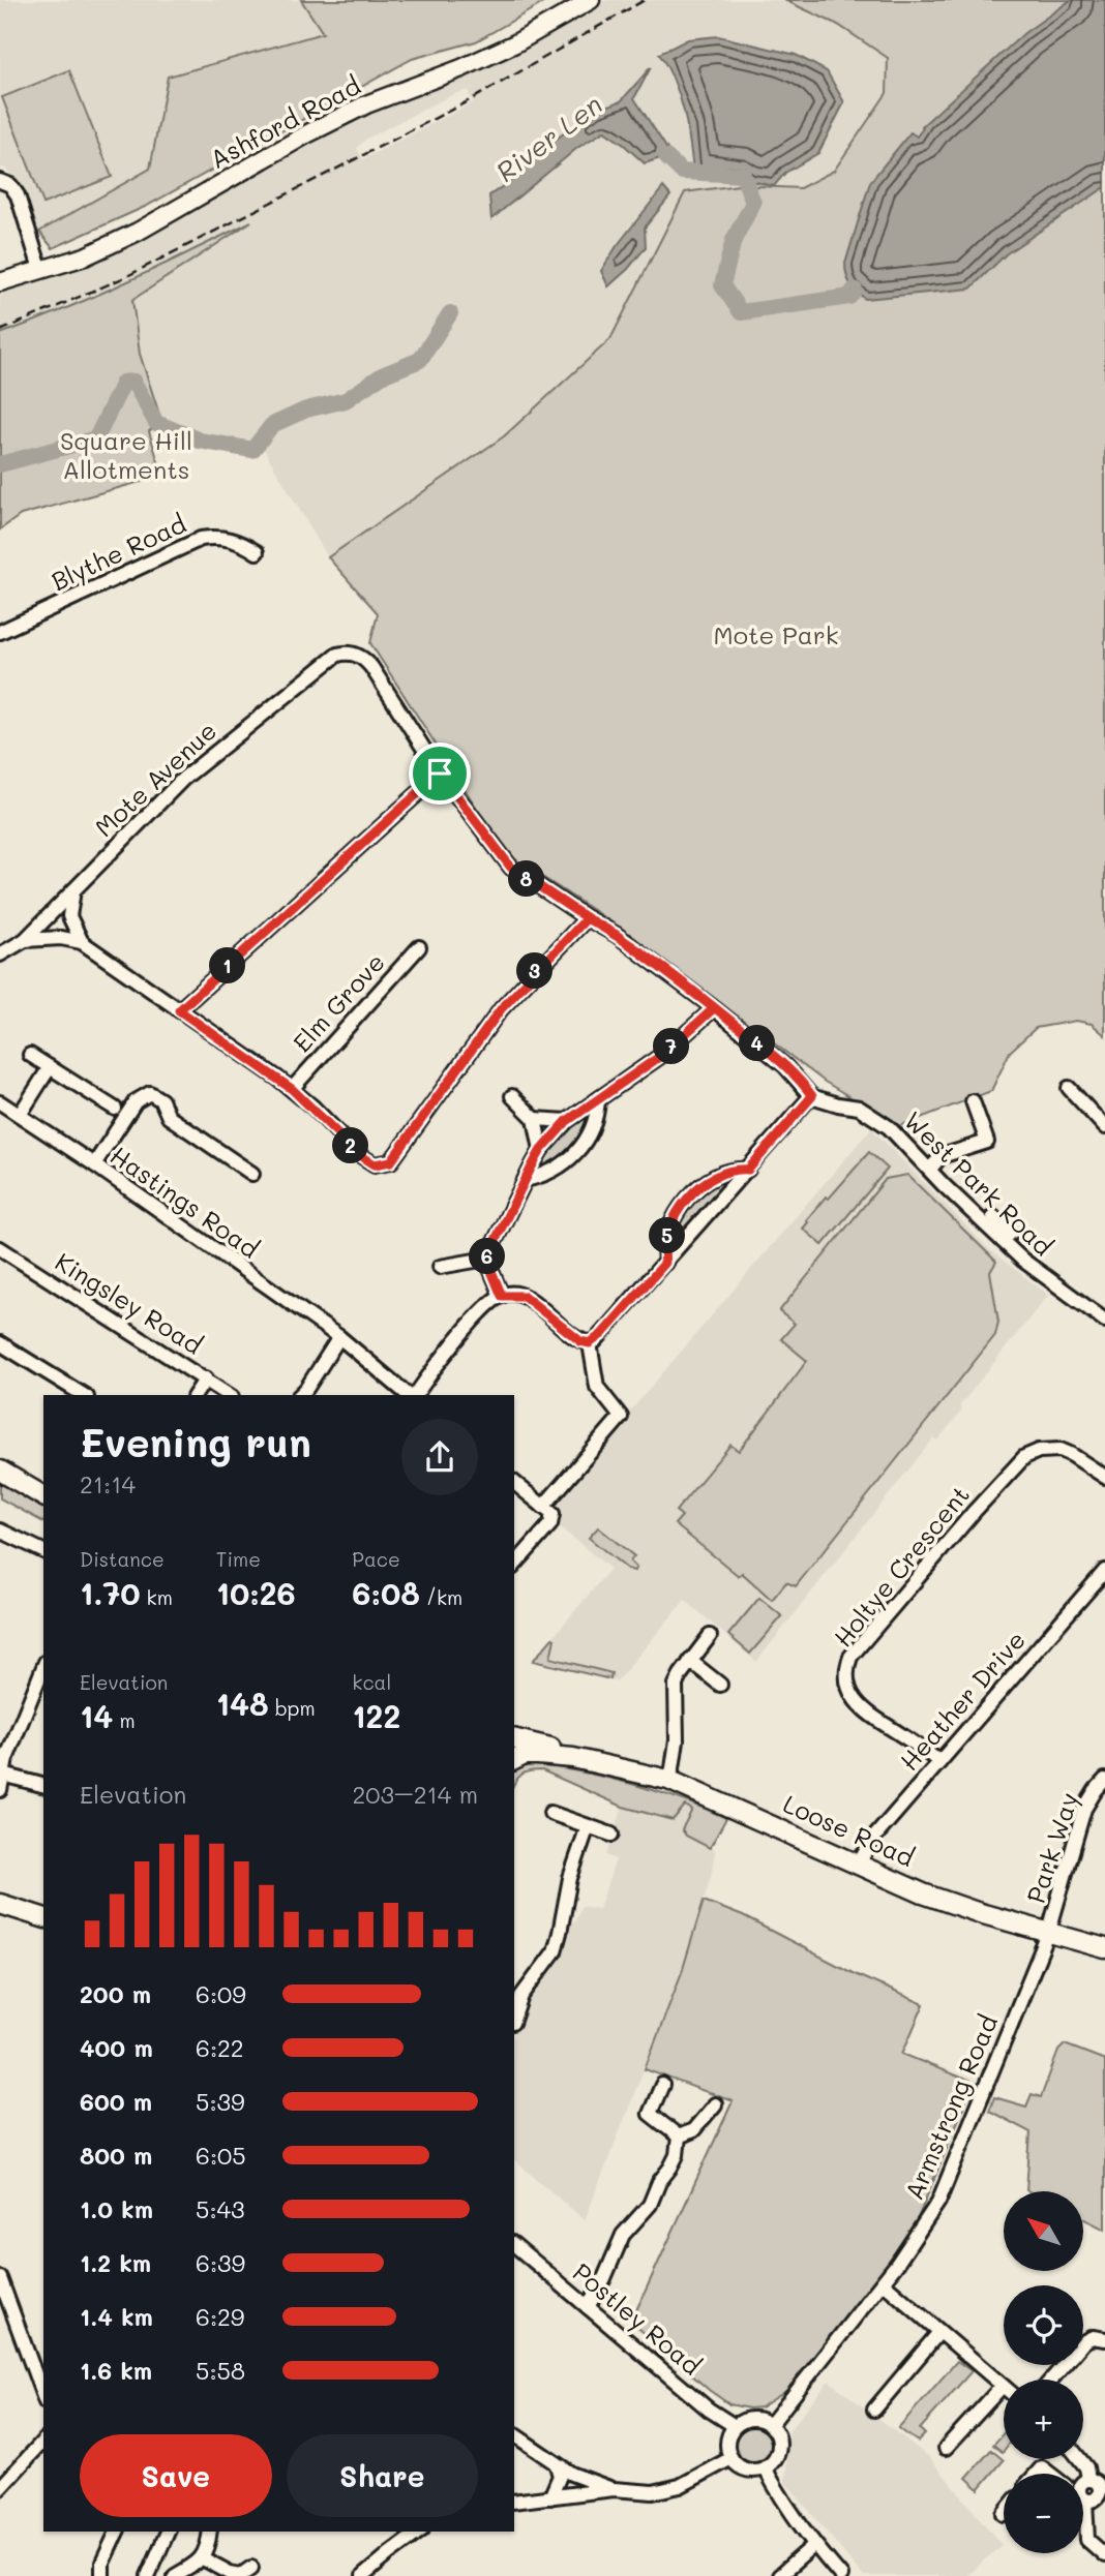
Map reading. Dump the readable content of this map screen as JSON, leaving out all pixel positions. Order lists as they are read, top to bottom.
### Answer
{
  "streets": {
    "highway": ["Loose Road"],
    "main road": ["Ashford Road"],
    "street": [
      "Blythe Road",
      "Mote Avenue",
      "Elm Grove",
      "West Park Road",
      "Hastings Road",
      "Kingsley Road",
      "Holtye Crescent",
      "Heather Drive",
      "Park Way",
      "Armstrong Road",
      "Postley Road"
    ]
  },
  "crossings": [
    ["Holtye Crescent", "Heather Drive"],
    ["Heather Drive", "Loose Road"],
    ["Loose Road", "Park Way"],
    ["Loose Road", "Armstrong Road"],
    ["Park Way", "Armstrong Road"],
    ["Armstrong Road", "Postley Road"]
  ],
  "water": ["River Len"],
  "parks": ["Square Hill Allotments", "Mote Park"],
  "north": "top left",
  "page": {
    "pins": [
      "8",
      "1",
      "3",
      "4",
      "7",
      "2",
      "5",
      "6"
    ],
    "heading": ["Evening run", "21:14"],
    "stats": [
      ["Distance", "1.70 km"],
      ["Time", "10:26"],
      ["Pace", "6:08 /km"],
      ["Elevation", "14 m"],
      ["148 bpm"],
      ["kcal", "122"]
    ],
    "chart": ["Elevation", "203–214 m"],
    "list": [
      {
        "name": "200 m",
        "note": "6:09"
      },
      {
        "name": "400 m",
        "note": "6:22"
      },
      {
        "name": "600 m",
        "note": "5:39"
      },
      {
        "name": "800 m",
        "note": "6:05"
      },
      {
        "name": "1.0 km",
        "note": "5:43"
      },
      {
        "name": "1.2 km",
        "note": "6:39"
      },
      {
        "name": "1.4 km",
        "note": "6:29"
      },
      {
        "name": "1.6 km",
        "note": "5:58"
      }
    ],
    "map_buttons": ["+", "−"],
    "buttons": ["Save", "Share"]
  }
}
